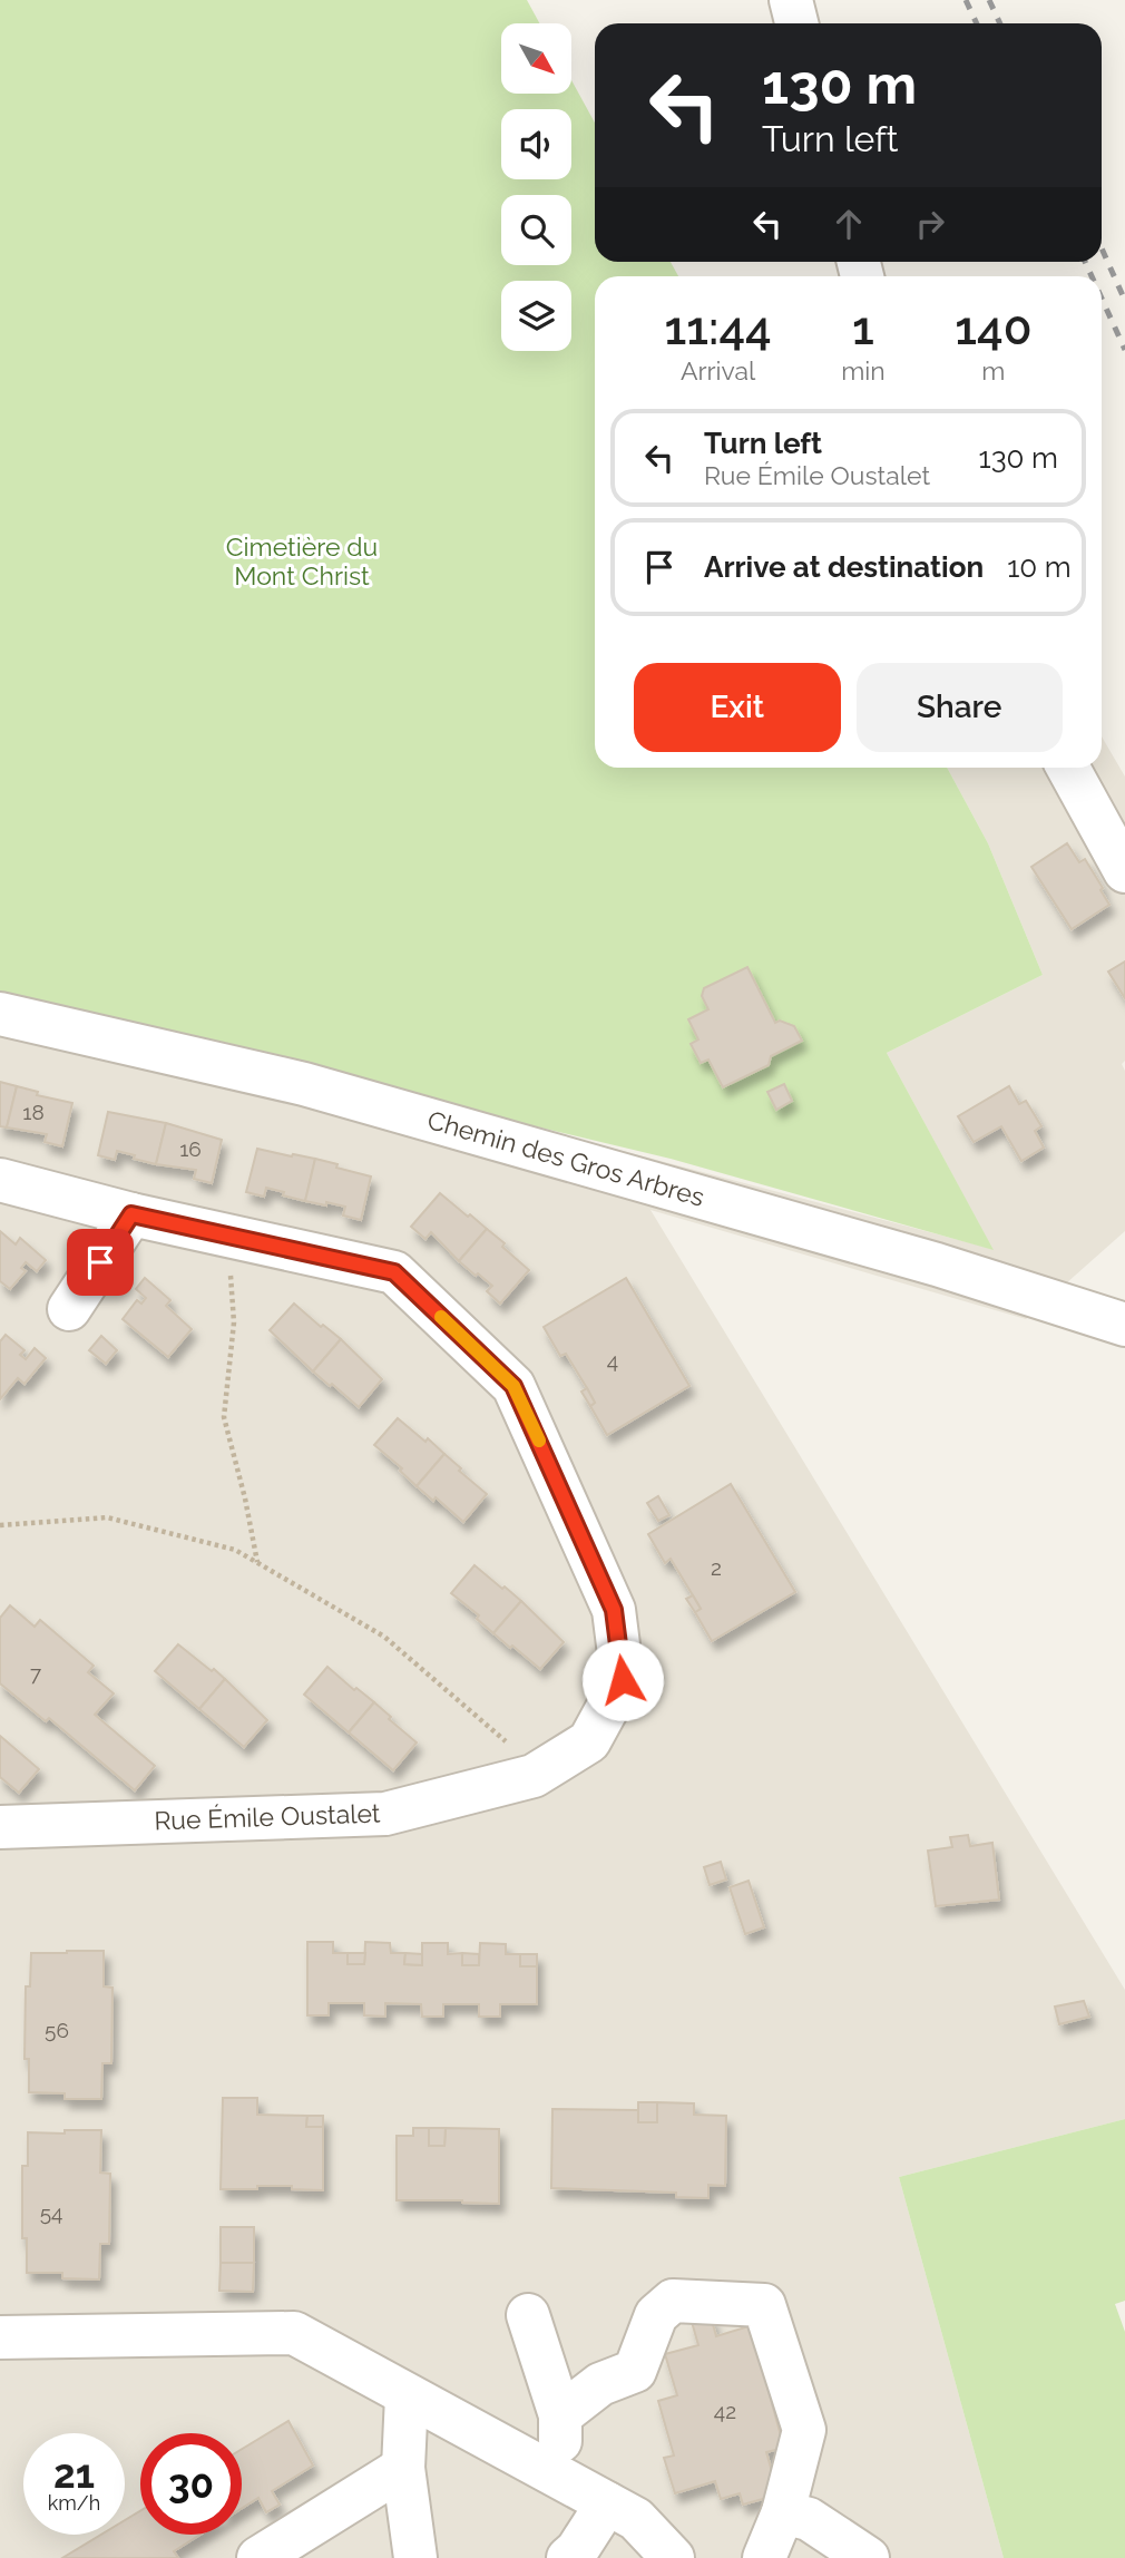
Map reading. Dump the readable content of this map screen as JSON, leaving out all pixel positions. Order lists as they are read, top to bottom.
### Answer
{
  "streets": {
    "street": ["Chemin des Gros Arbres", "Rue Émile Oustalet"]
  },
  "parks": ["Cimetière du Mont Christ"],
  "house_numbers": [
    "18",
    "16",
    "4",
    "2",
    "7",
    "56",
    "54",
    "42"
  ],
  "north": "bottom right",
  "page": {
    "turn": ["130 m", "Turn left"],
    "eta": [
      "11:44",
      "Arrival",
      "1",
      "min",
      "140",
      "m"
    ],
    "list": [
      {
        "name": "Turn left",
        "note": "Rue Émile Oustalet",
        "value": "130 m"
      },
      {
        "name": "Arrive at destination",
        "value": "10 m"
      }
    ],
    "buttons": ["Exit", "Share"],
    "speed": "21 km/h",
    "limit": "30"
  }
}
